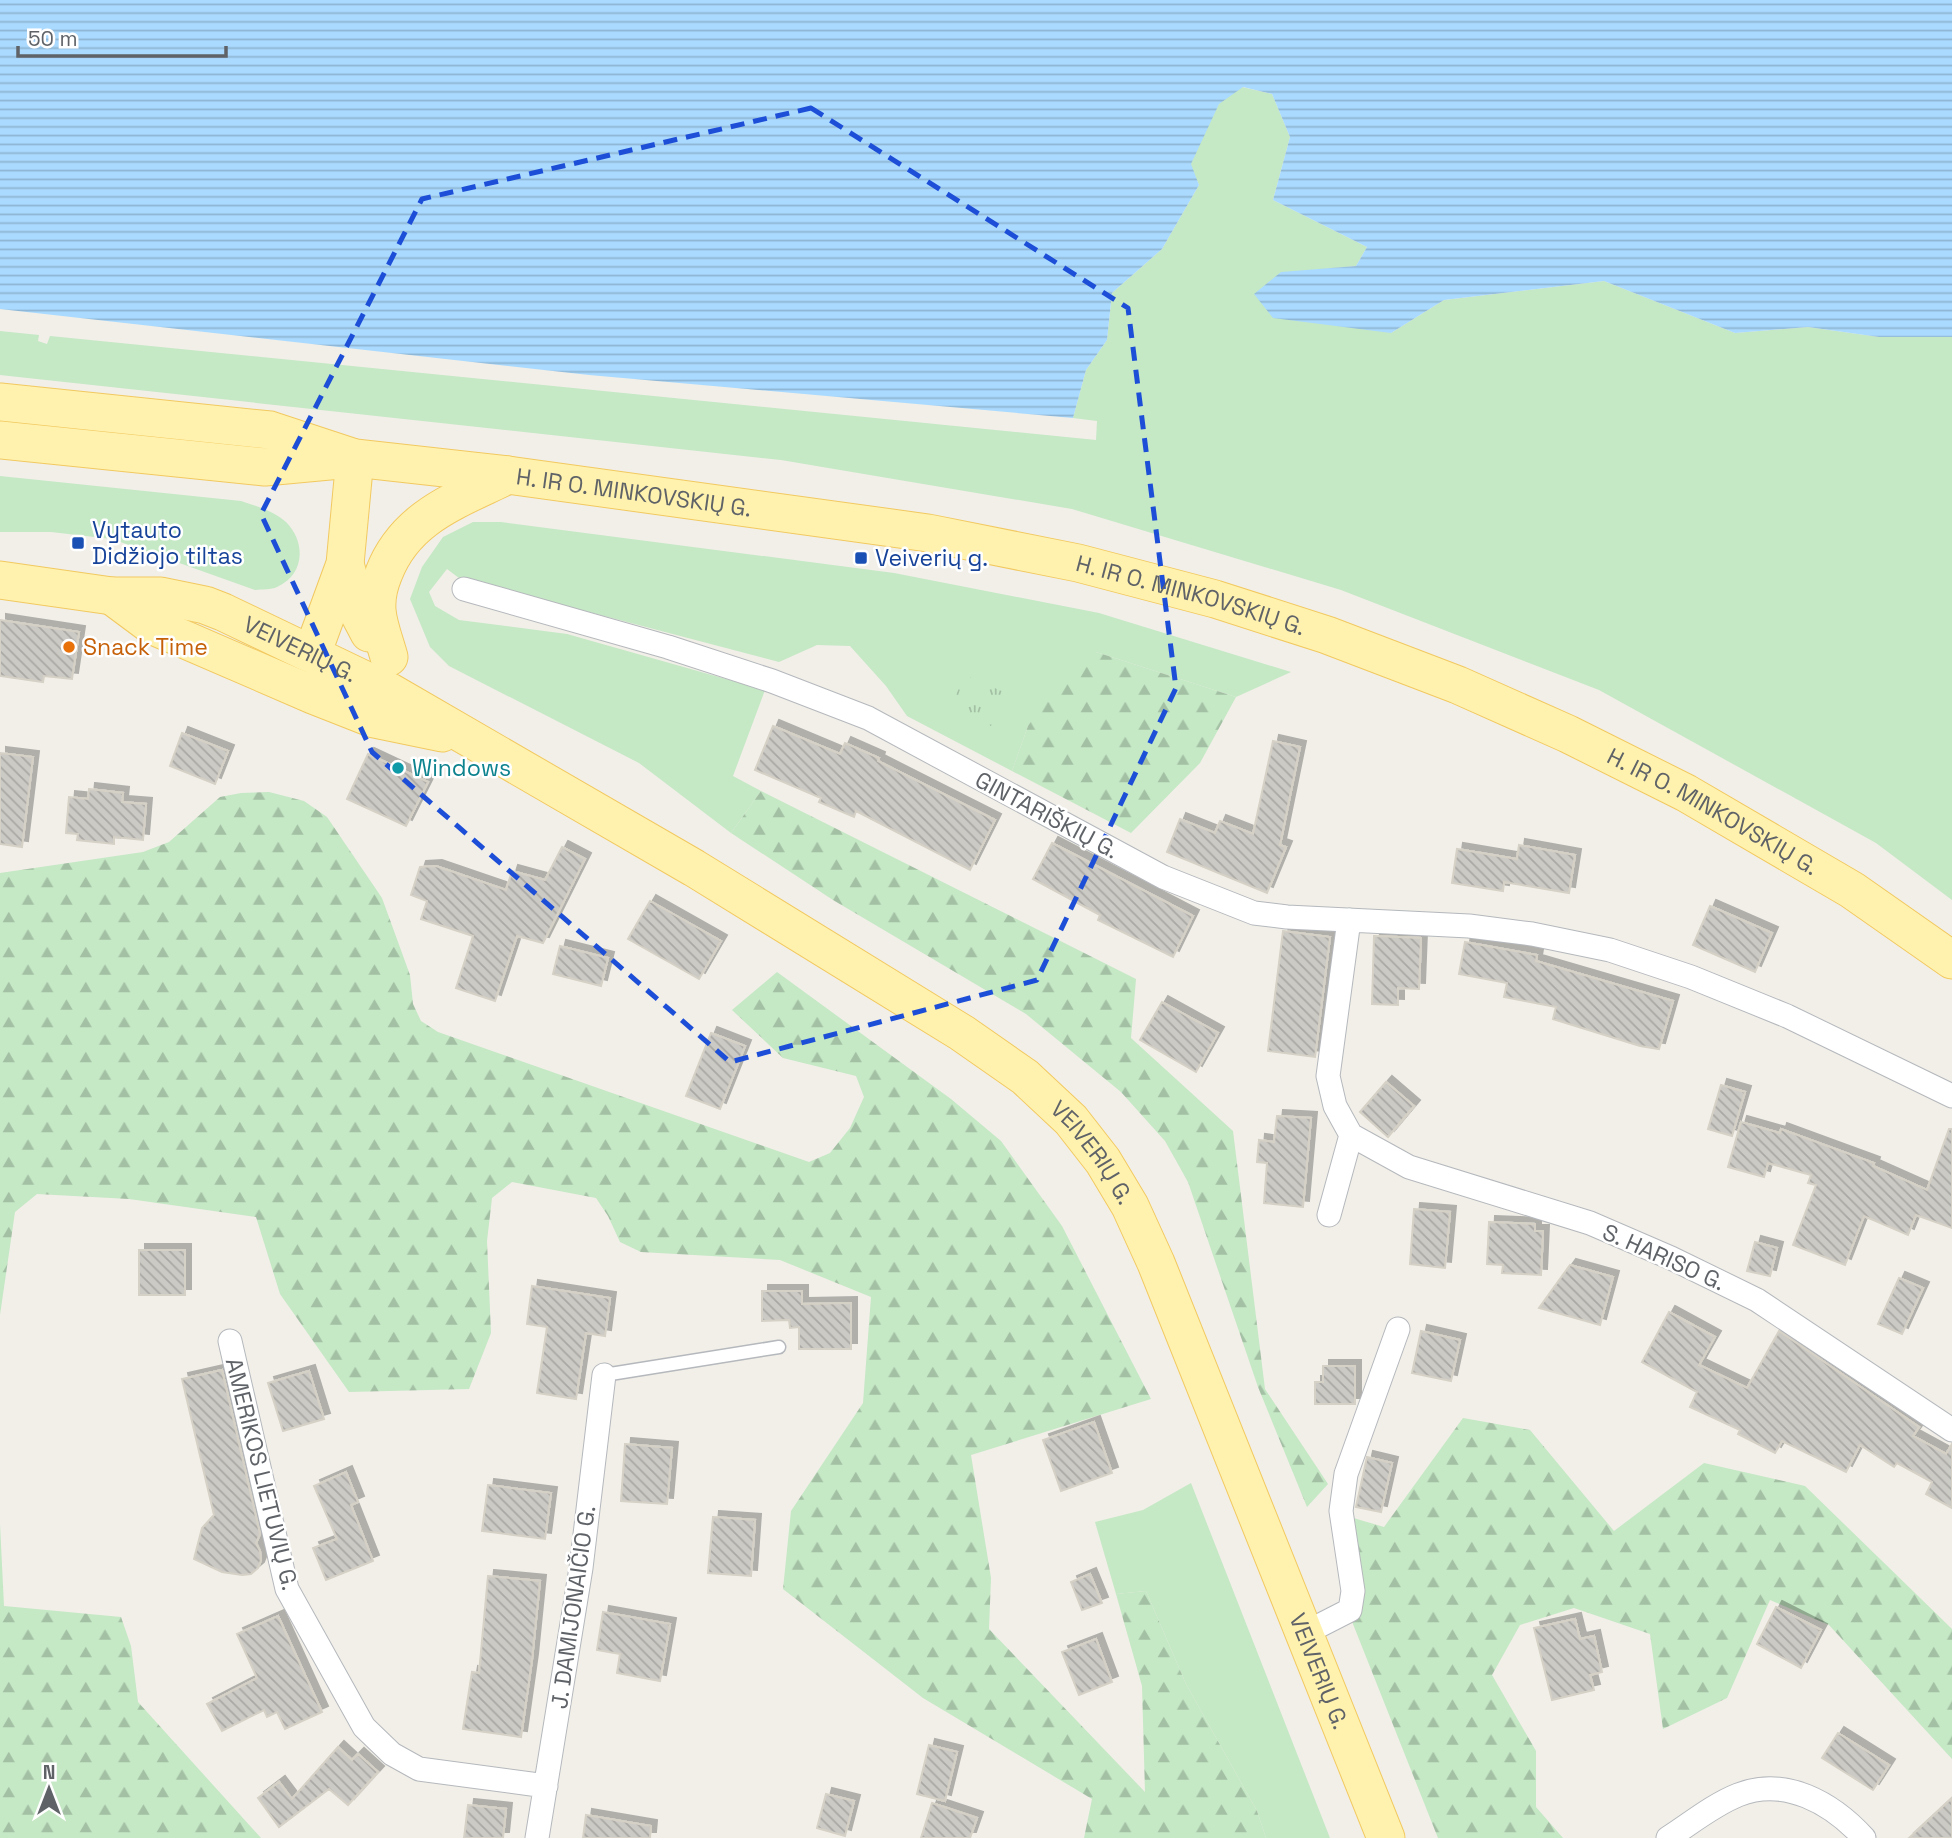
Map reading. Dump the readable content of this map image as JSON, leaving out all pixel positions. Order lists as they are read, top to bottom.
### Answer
{
  "streets": {
    "main road": ["H. IR O. MINKOVSKIŲ G.", "VEIVERIŲ G."],
    "street": [
      "GINTARIŠKIŲ G.",
      "S. HARISO G.",
      "AMERIKOS LIETUVIŲ G.",
      "J. DAMIJONAIČIO G."
    ]
  },
  "crossings": [
    ["AMERIKOS LIETUVIŲ G.", "J. DAMIJONAIČIO G."]
  ],
  "places": {
    "transit": ["Vytauto Didžiojo tiltas", "Veiverių g."],
    "other": ["Snack Time", "Windows"]
  },
  "scale_bar": "50 m",
  "north": "top"
}
